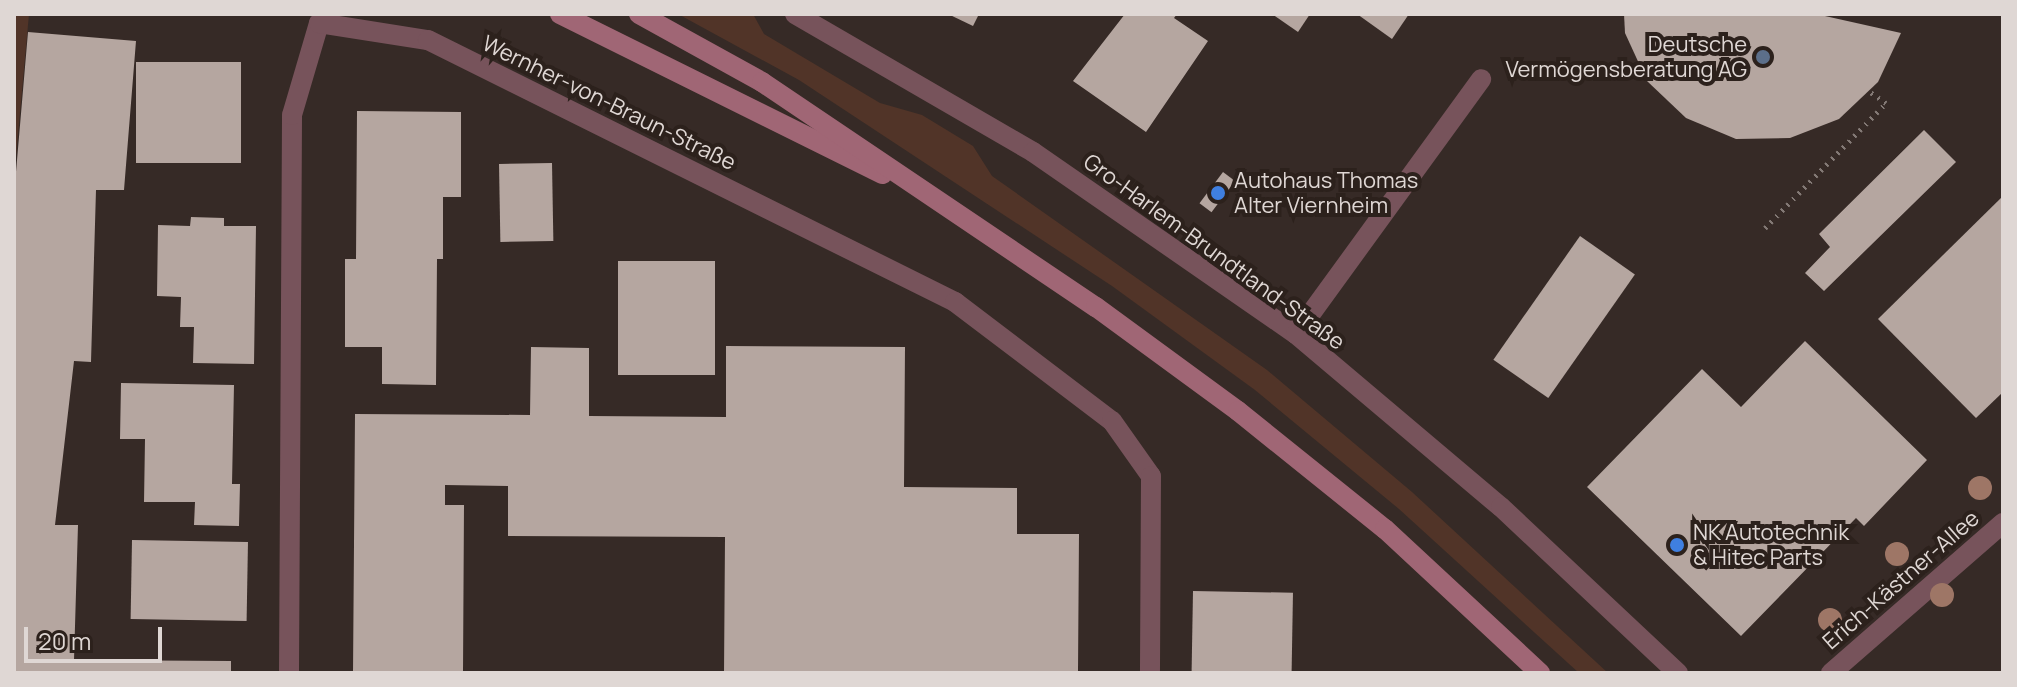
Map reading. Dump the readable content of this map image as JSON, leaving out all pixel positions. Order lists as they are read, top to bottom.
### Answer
{
  "streets": {
    "street": ["Wernher-von-Braun-Straße", "Gro-Harlem-Brundtland-Straße", "Erich-Kästner-Allee"]
  },
  "places": ["Deutsche Vermögensberatung AG", "Autohaus Thomas Alter Viernheim", "NK Autotechnik & Hitec Parts"],
  "scale_bar": "20 m"
}
